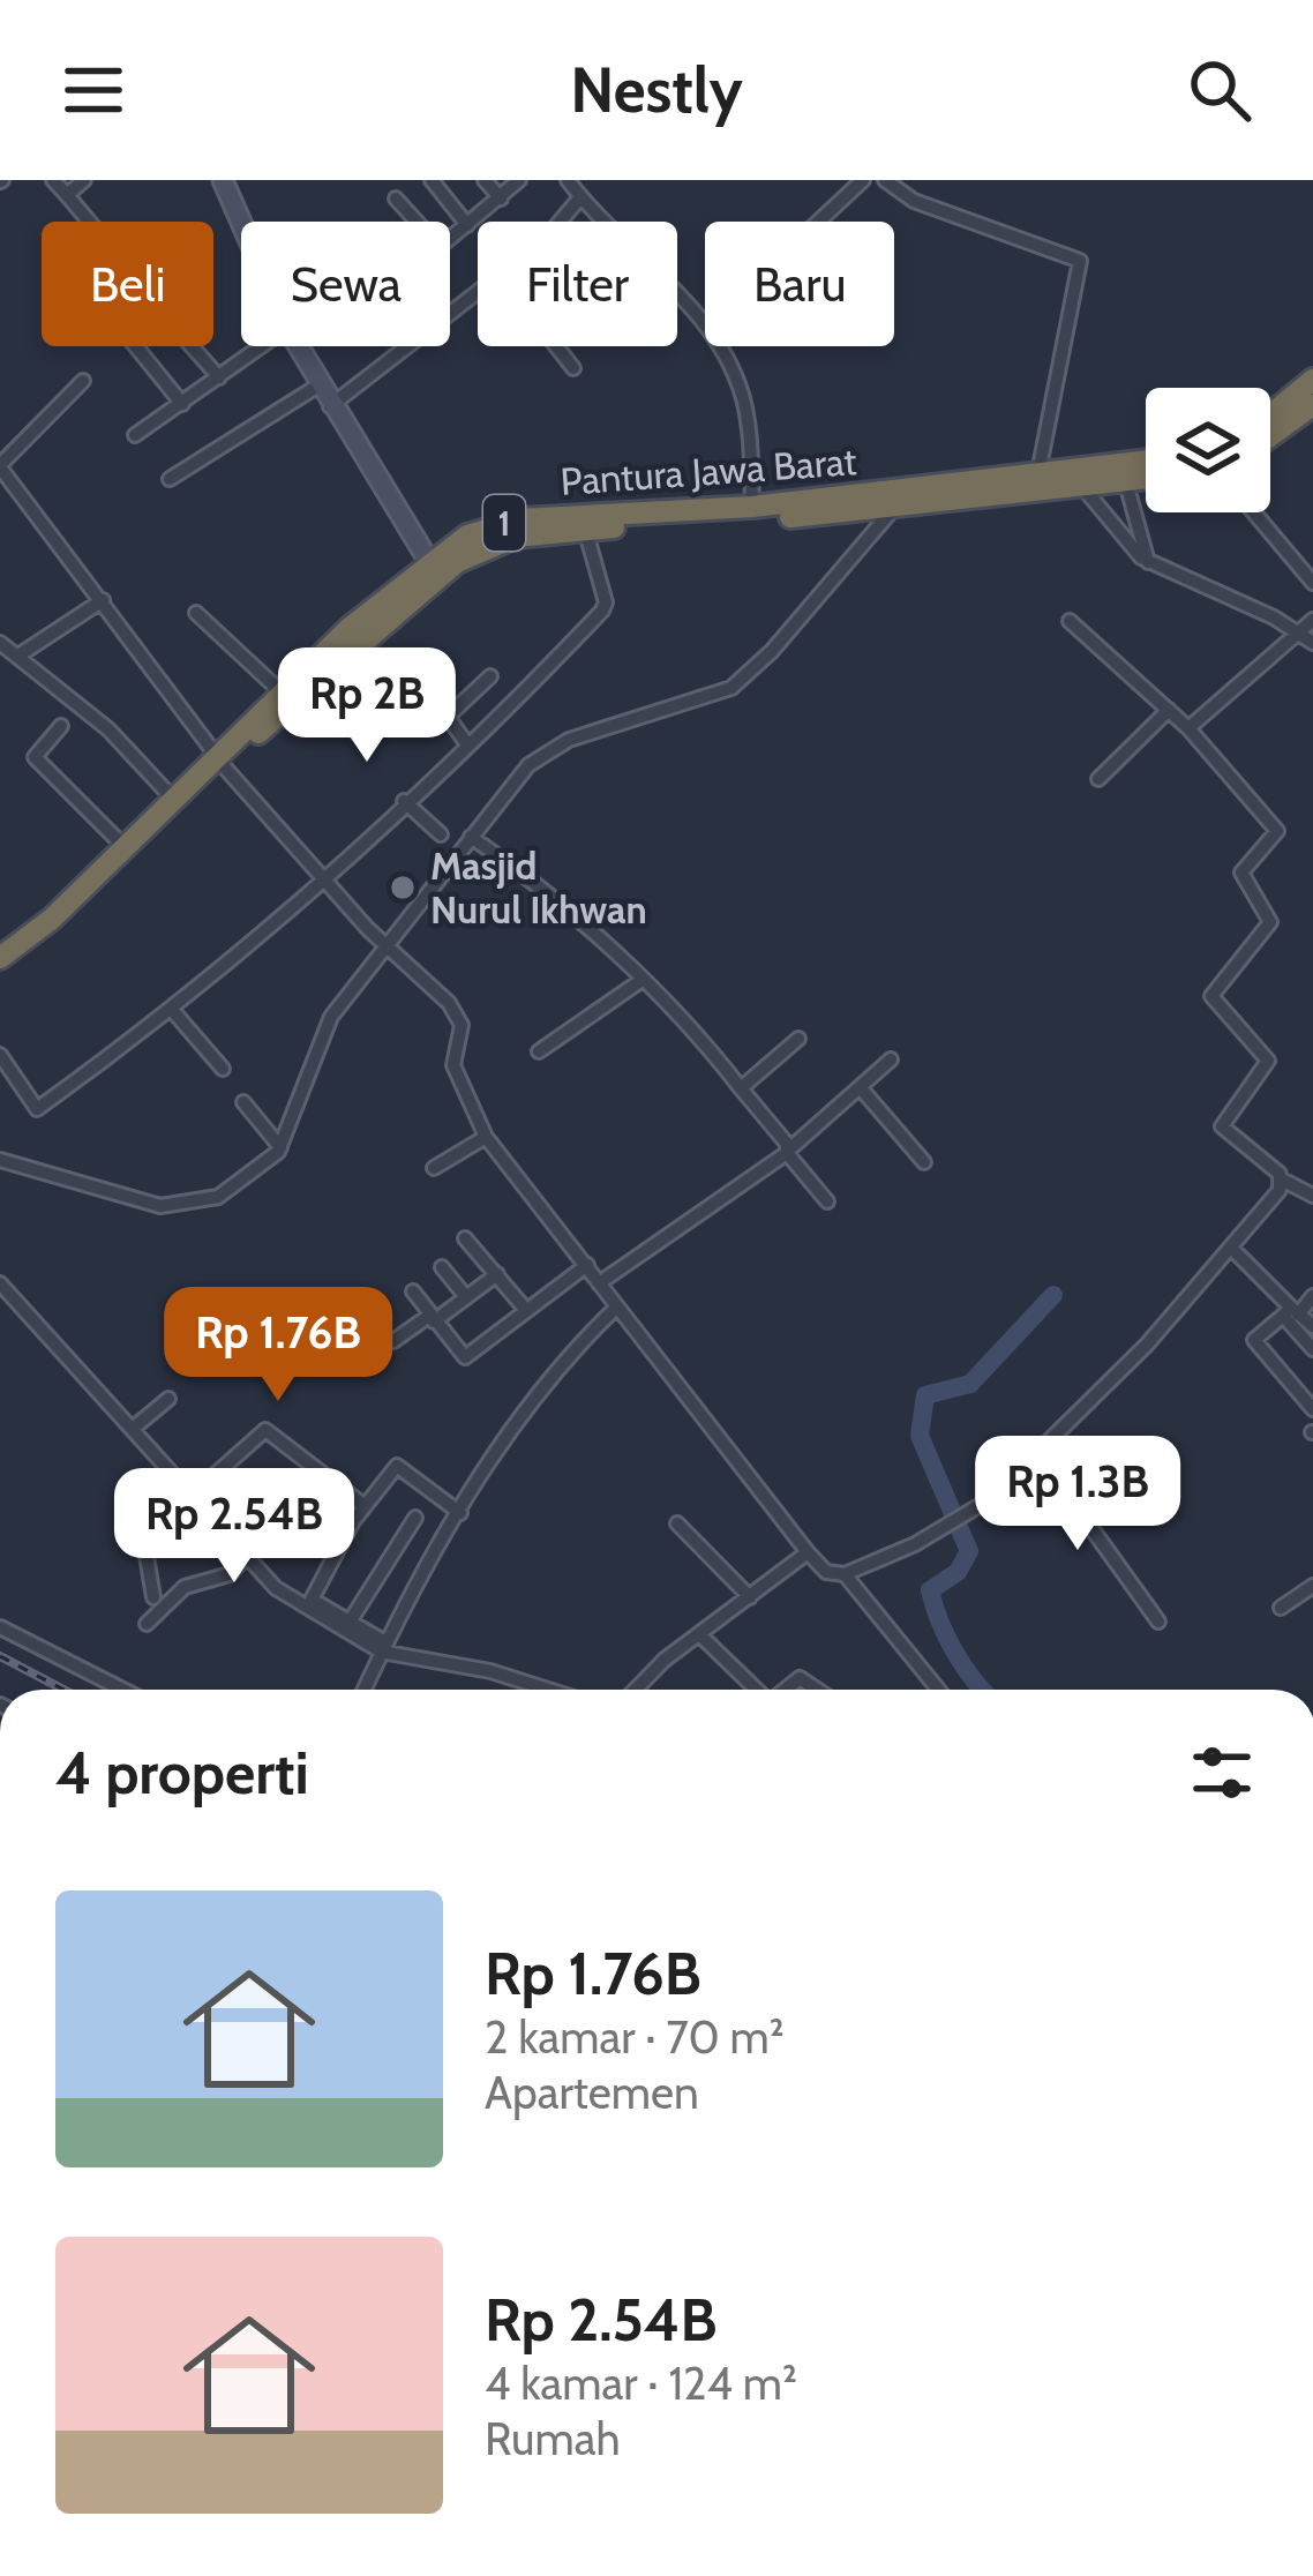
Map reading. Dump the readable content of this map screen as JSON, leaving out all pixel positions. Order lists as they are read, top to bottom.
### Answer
{
  "streets": {
    "highway": ["Pantura Jawa Barat", "1"]
  },
  "crossings": [
    ["Pantura Jawa Barat", "1"]
  ],
  "places": ["Masjid Nurul Ikhwan"],
  "page": {
    "header": "Nestly",
    "chip": [
      "Beli",
      "Sewa",
      "Filter",
      "Baru"
    ],
    "price": [
      "Rp 2B",
      "Rp 1.76B",
      "Rp 1.3B",
      "Rp 2.54B"
    ],
    "heading": "4 properti",
    "list": [
      {
        "name": "Rp 1.76B",
        "note": "2 kamar · 70 m² · Apartemen"
      },
      {
        "name": "Rp 2.54B",
        "note": "4 kamar · 124 m² · Rumah"
      }
    ]
  }
}
